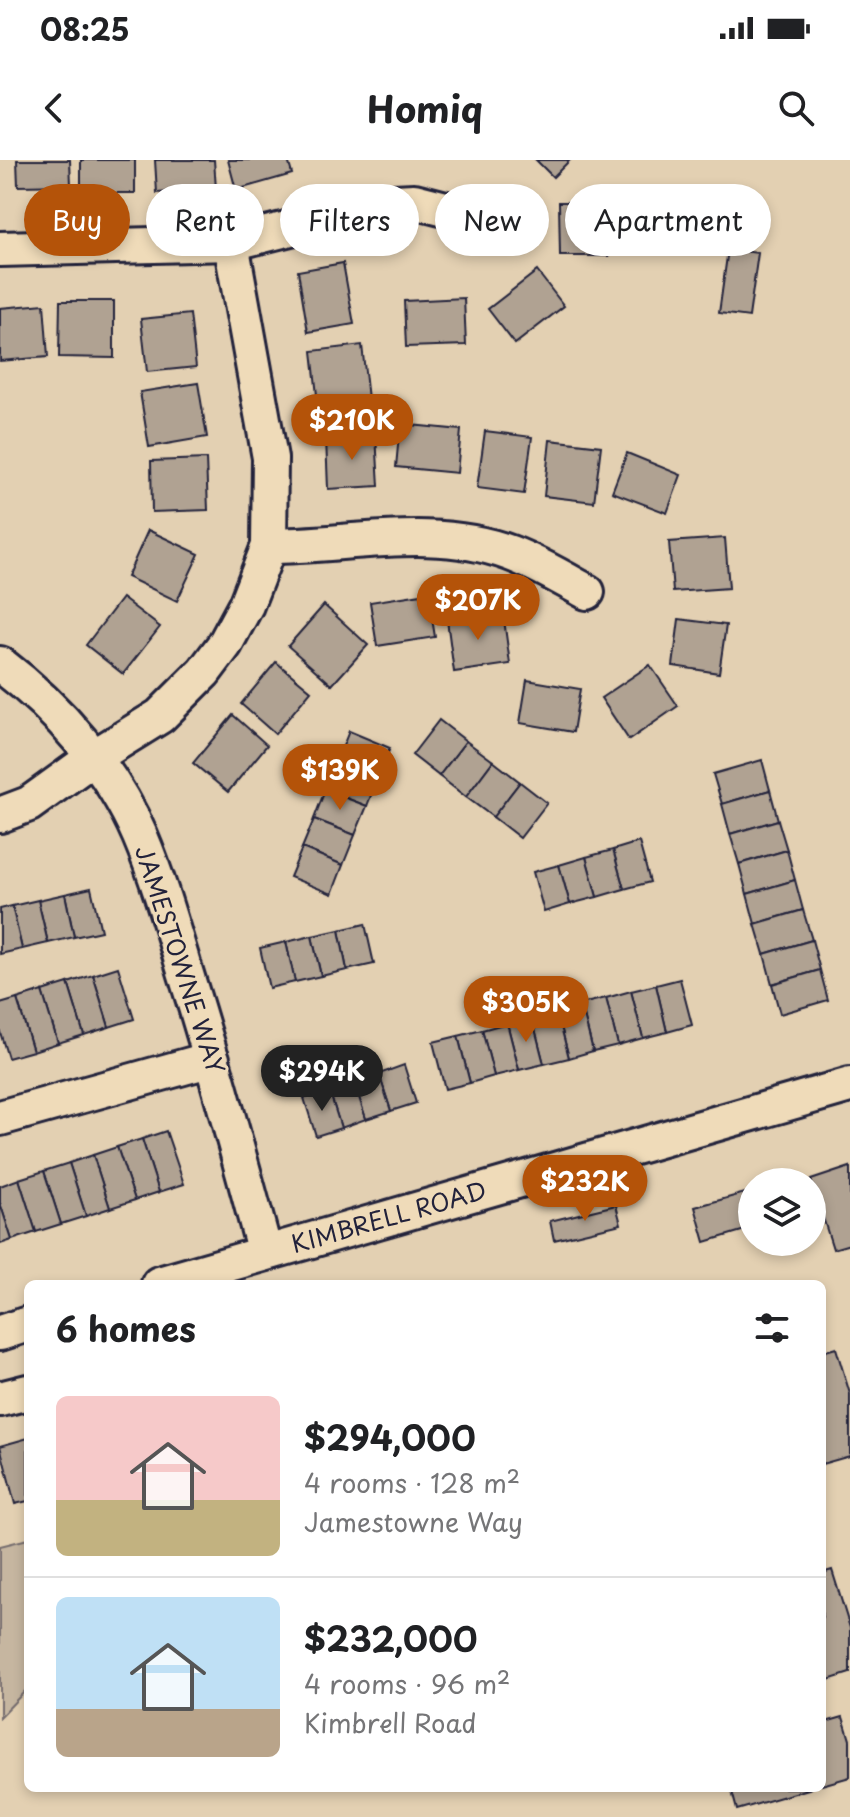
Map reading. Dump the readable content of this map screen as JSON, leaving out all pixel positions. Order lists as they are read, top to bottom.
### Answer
{
  "streets": {
    "street": ["JAMESTOWNE WAY", "KIMBRELL ROAD"]
  },
  "crossings": [
    ["JAMESTOWNE WAY", "KIMBRELL ROAD"]
  ],
  "page": {
    "status": "08:25",
    "header": "Homiq",
    "chip": [
      "Buy",
      "Rent",
      "Filters",
      "New",
      "Apartment"
    ],
    "price": [
      "$210K",
      "$207K",
      "$139K",
      "$305K",
      "$294K",
      "$232K"
    ],
    "heading": "6 homes",
    "list": [
      {
        "name": "$294,000",
        "note": "4 rooms · 128 m² · Jamestowne Way"
      },
      {
        "name": "$232,000",
        "note": "4 rooms · 96 m² · Kimbrell Road"
      }
    ]
  }
}
